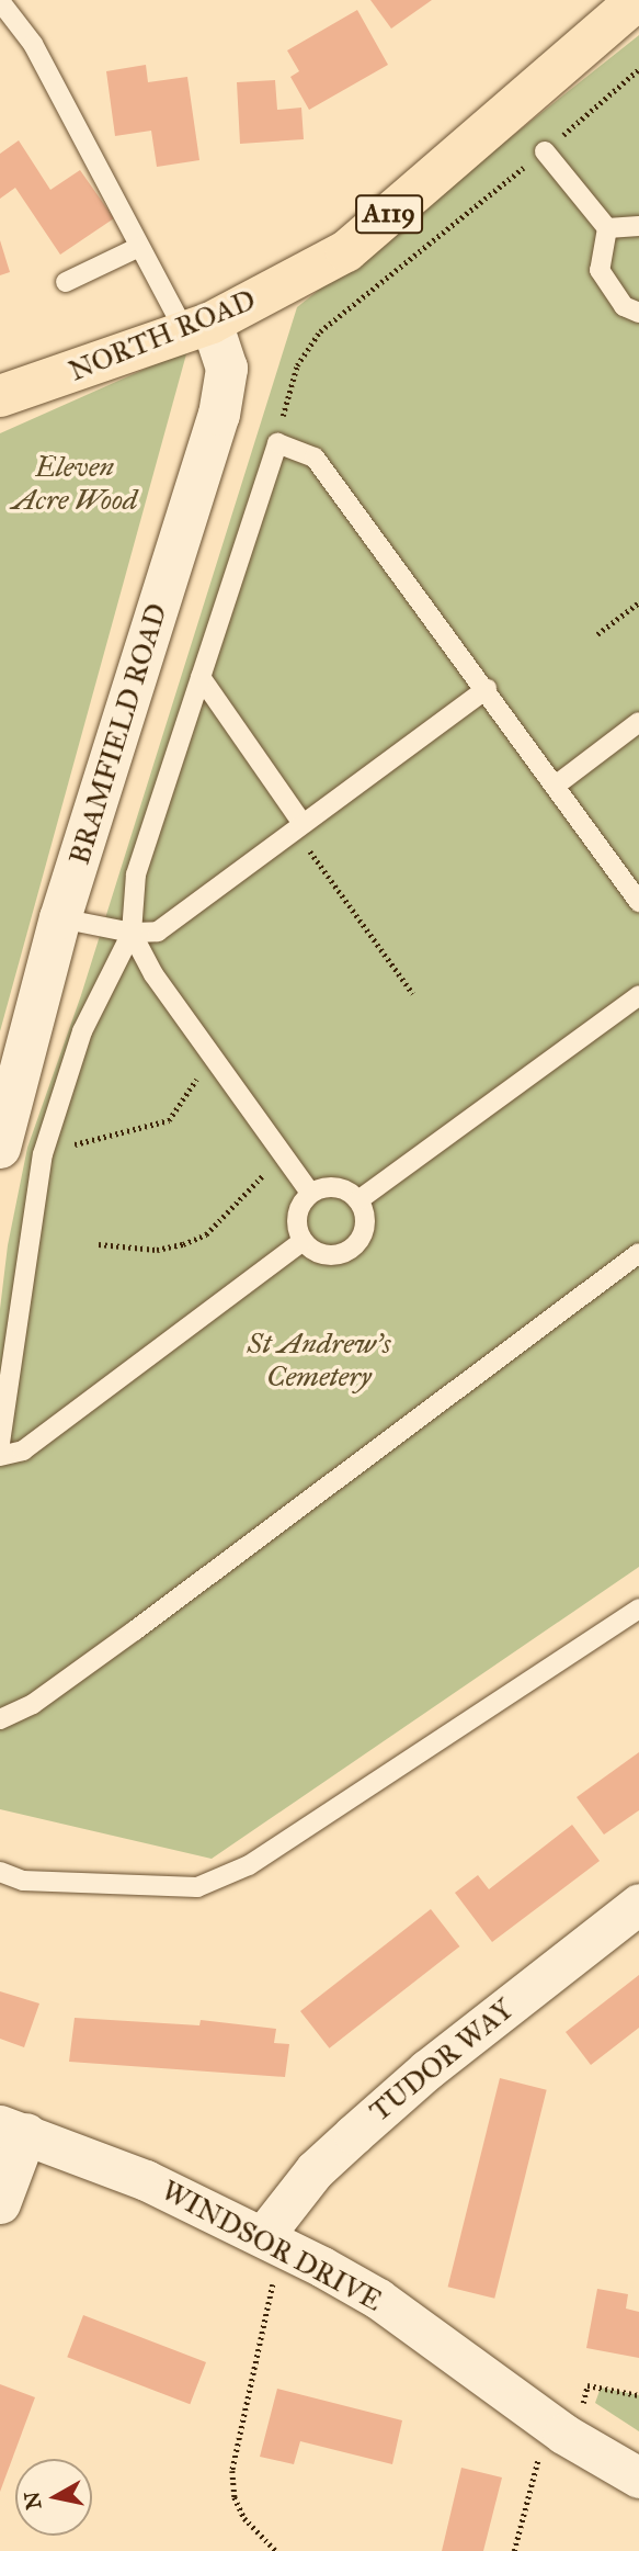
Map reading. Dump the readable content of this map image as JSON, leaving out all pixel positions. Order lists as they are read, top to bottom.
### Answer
{
  "streets": {
    "main road": ["A119", "NORTH ROAD"],
    "street": ["BRAMFIELD ROAD", "TUDOR WAY", "WINDSOR DRIVE"]
  },
  "crossings": [
    ["NORTH ROAD", "BRAMFIELD ROAD"],
    ["TUDOR WAY", "WINDSOR DRIVE"]
  ],
  "parks": ["Eleven Acre Wood", "St Andrew's Cemetery"],
  "north": "left"
}
